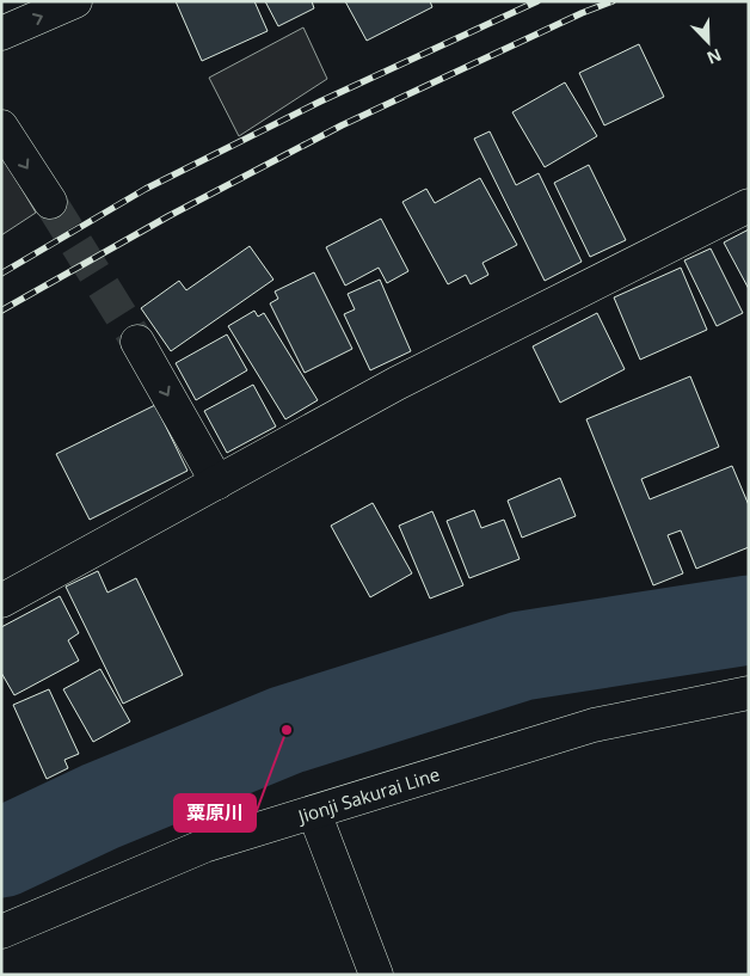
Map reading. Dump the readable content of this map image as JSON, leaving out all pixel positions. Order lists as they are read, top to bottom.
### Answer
{
  "streets": {
    "street": ["Jionji Sakurai Line"]
  },
  "places": ["粟原川"],
  "north": "bottom right"
}
